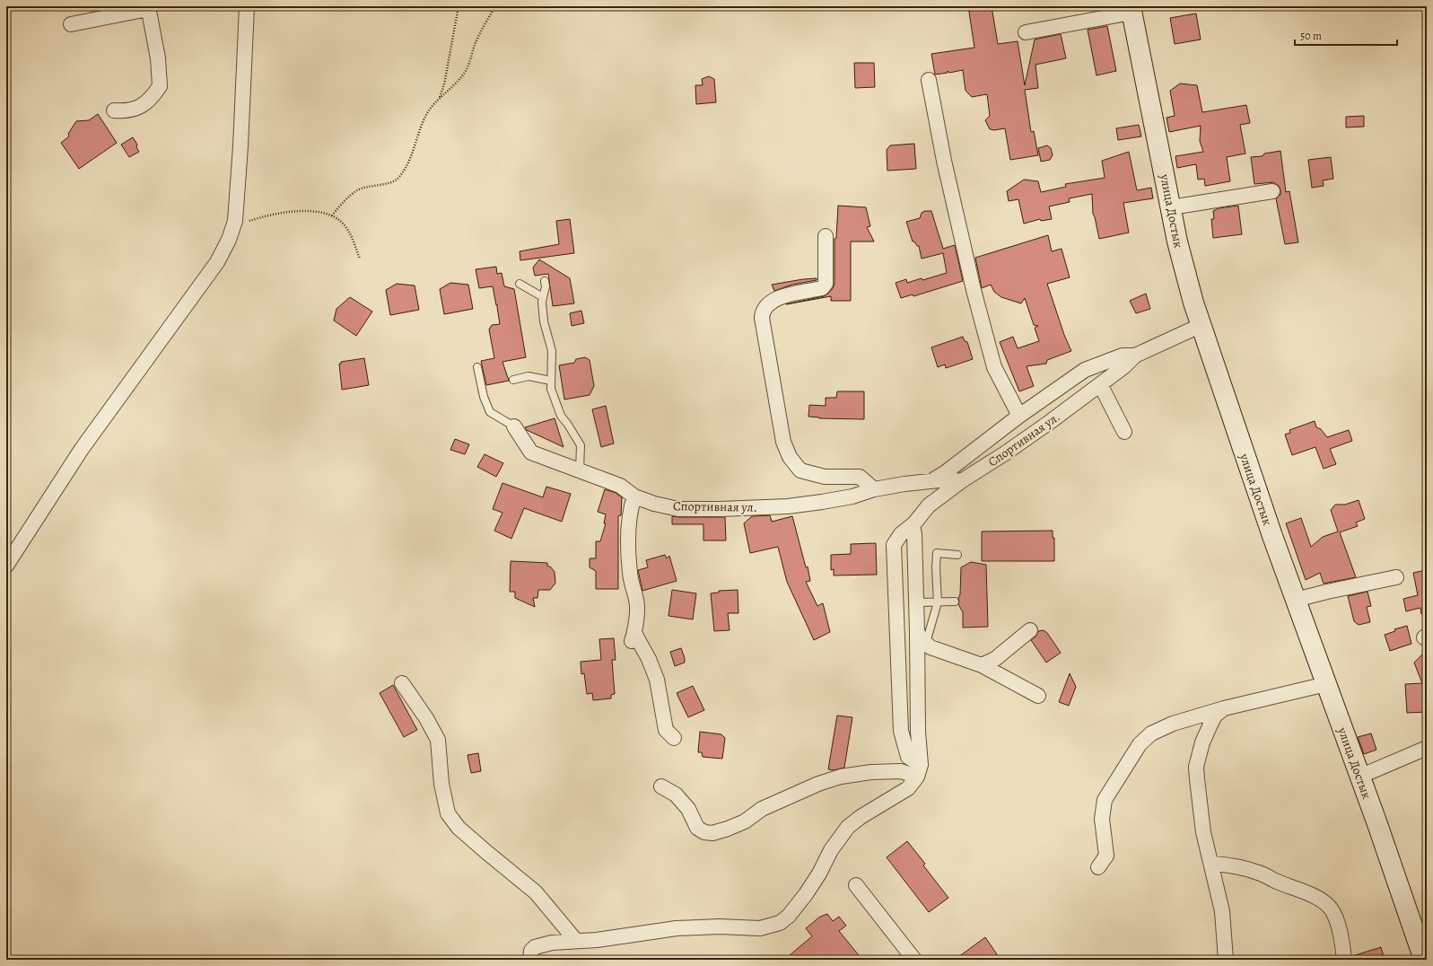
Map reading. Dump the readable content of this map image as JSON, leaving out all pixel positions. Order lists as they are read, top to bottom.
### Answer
{
  "streets": {
    "main road": ["улица Достык"],
    "street": ["Спортивная ул."]
  },
  "crossings": [
    ["улица Достык", "Спортивная ул."]
  ],
  "scale_bar": "50 m"
}
